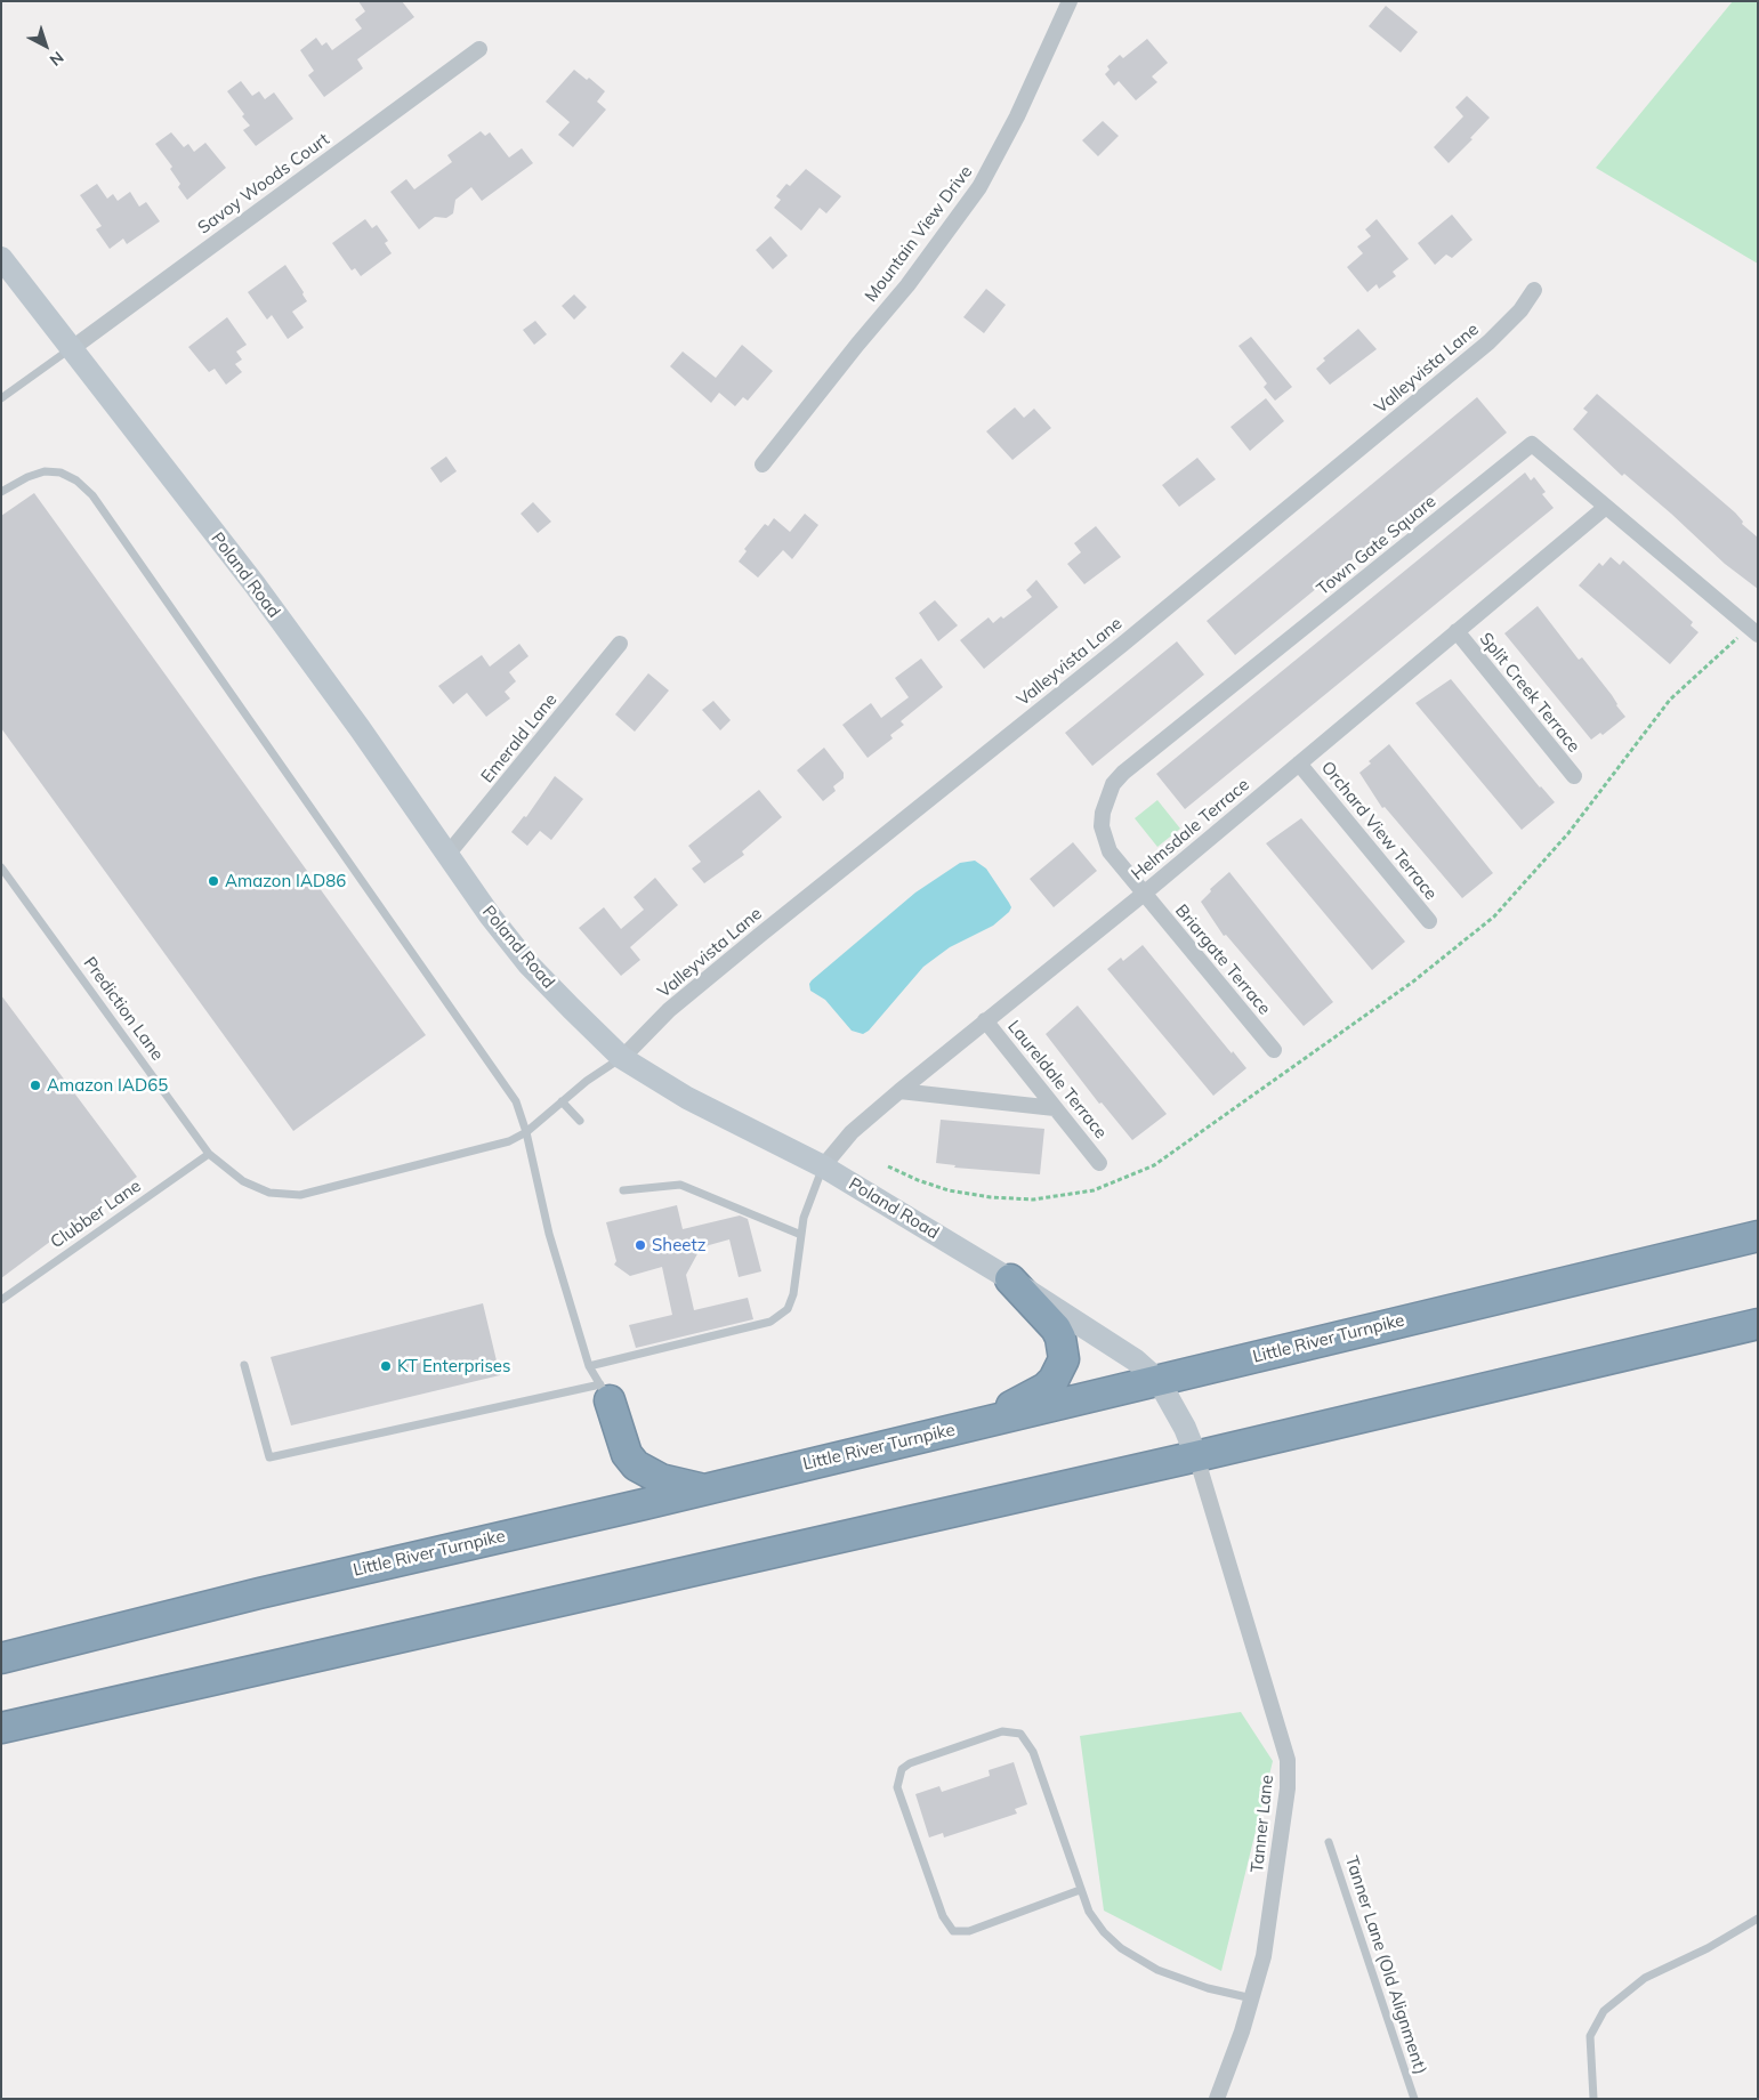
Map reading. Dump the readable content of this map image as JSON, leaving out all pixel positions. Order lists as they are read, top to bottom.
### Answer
{
  "streets": {
    "highway": ["Little River Turnpike"],
    "street": [
      "Savoy Woods Court",
      "Mountain View Drive",
      "Valleyvista Lane",
      "Town Gate Square",
      "Poland Road",
      "Split Creek Terrace",
      "Emerald Lane",
      "Helmsdale Terrace",
      "Orchard View Terrace",
      "Briargate Terrace",
      "Laureldale Terrace",
      "Tanner Lane"
    ],
    "lane": ["Prediction Lane", "Clubber Lane", "Tanner Lane (Old Alignment)"]
  },
  "crossings": [
    ["Savoy Woods Court", "Poland Road"],
    ["Valleyvista Lane", "Poland Road"],
    ["Valleyvista Lane", "Prediction Lane"],
    ["Town Gate Square", "Helmsdale Terrace"],
    ["Town Gate Square", "Briargate Terrace"],
    ["Poland Road", "Emerald Lane"],
    ["Poland Road", "Helmsdale Terrace"],
    ["Poland Road", "Prediction Lane"],
    ["Poland Road", "Little River Turnpike"],
    ["Poland Road", "Tanner Lane"],
    ["Split Creek Terrace", "Helmsdale Terrace"],
    ["Helmsdale Terrace", "Orchard View Terrace"],
    ["Helmsdale Terrace", "Briargate Terrace"],
    ["Helmsdale Terrace", "Laureldale Terrace"],
    ["Prediction Lane", "Clubber Lane"]
  ],
  "places": [
    "Amazon IAD86",
    "Amazon IAD65",
    "Sheetz",
    "KT Enterprises"
  ],
  "north": "bottom right"
}
